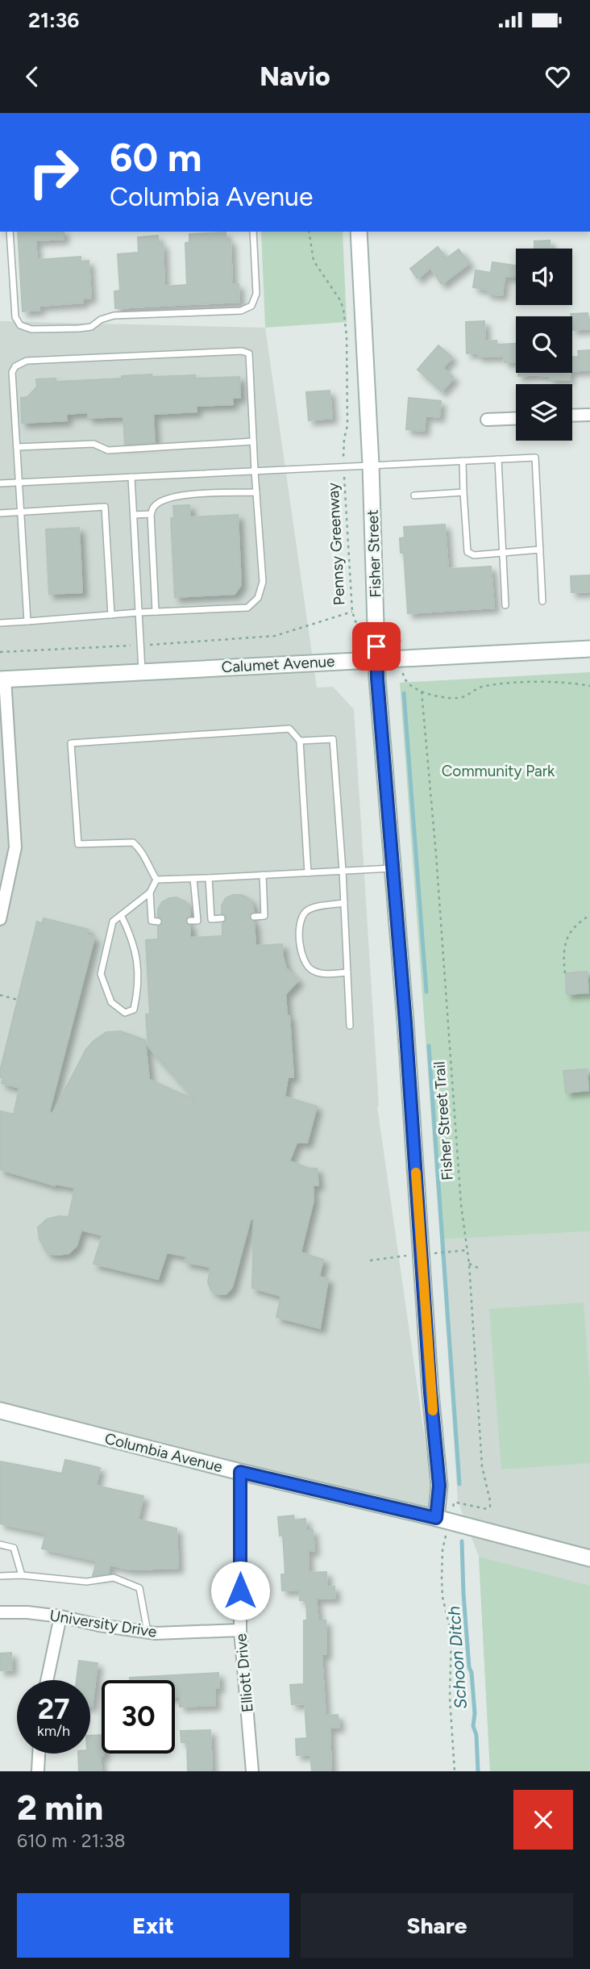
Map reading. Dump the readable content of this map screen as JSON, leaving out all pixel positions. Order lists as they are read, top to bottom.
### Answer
{
  "streets": {
    "street": [
      "Fisher Street",
      "Calumet Avenue",
      "Columbia Avenue",
      "University Drive",
      "Elliott Drive"
    ],
    "path": ["Pennsy Greenway", "Fisher Street Trail"]
  },
  "crossings": [
    ["Fisher Street", "Calumet Avenue"],
    ["Fisher Street", "Columbia Avenue"],
    ["Columbia Avenue", "Elliott Drive"],
    ["University Drive", "Elliott Drive"]
  ],
  "water": ["Schoon Ditch"],
  "parks": ["Community Park"],
  "page": {
    "status": "21:36",
    "header": "Navio",
    "turn": ["60 m", "Columbia Avenue"],
    "speed": "27 km/h",
    "limit": "30",
    "heading": ["2 min", "610 m · 21:38"],
    "buttons": ["Exit", "Share"]
  }
}
